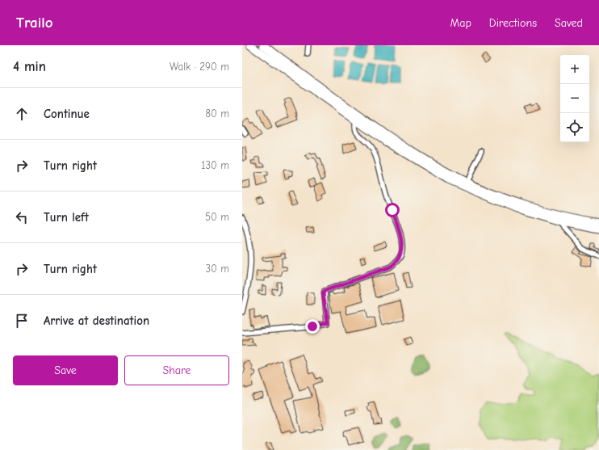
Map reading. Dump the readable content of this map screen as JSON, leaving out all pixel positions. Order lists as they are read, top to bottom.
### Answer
{
  "page": {
    "header": "Trailo",
    "nav": ["Map", "Directions", "Saved"],
    "heading": ["4 min", "Walk · 290 m"],
    "map_buttons": ["+", "−"],
    "list": [
      ["Continue", "80 m"],
      ["Turn right", "130 m"],
      ["Turn left", "50 m"],
      ["Turn right", "30 m"],
      "Arrive at destination"
    ],
    "buttons": ["Save", "Share"]
  }
}
